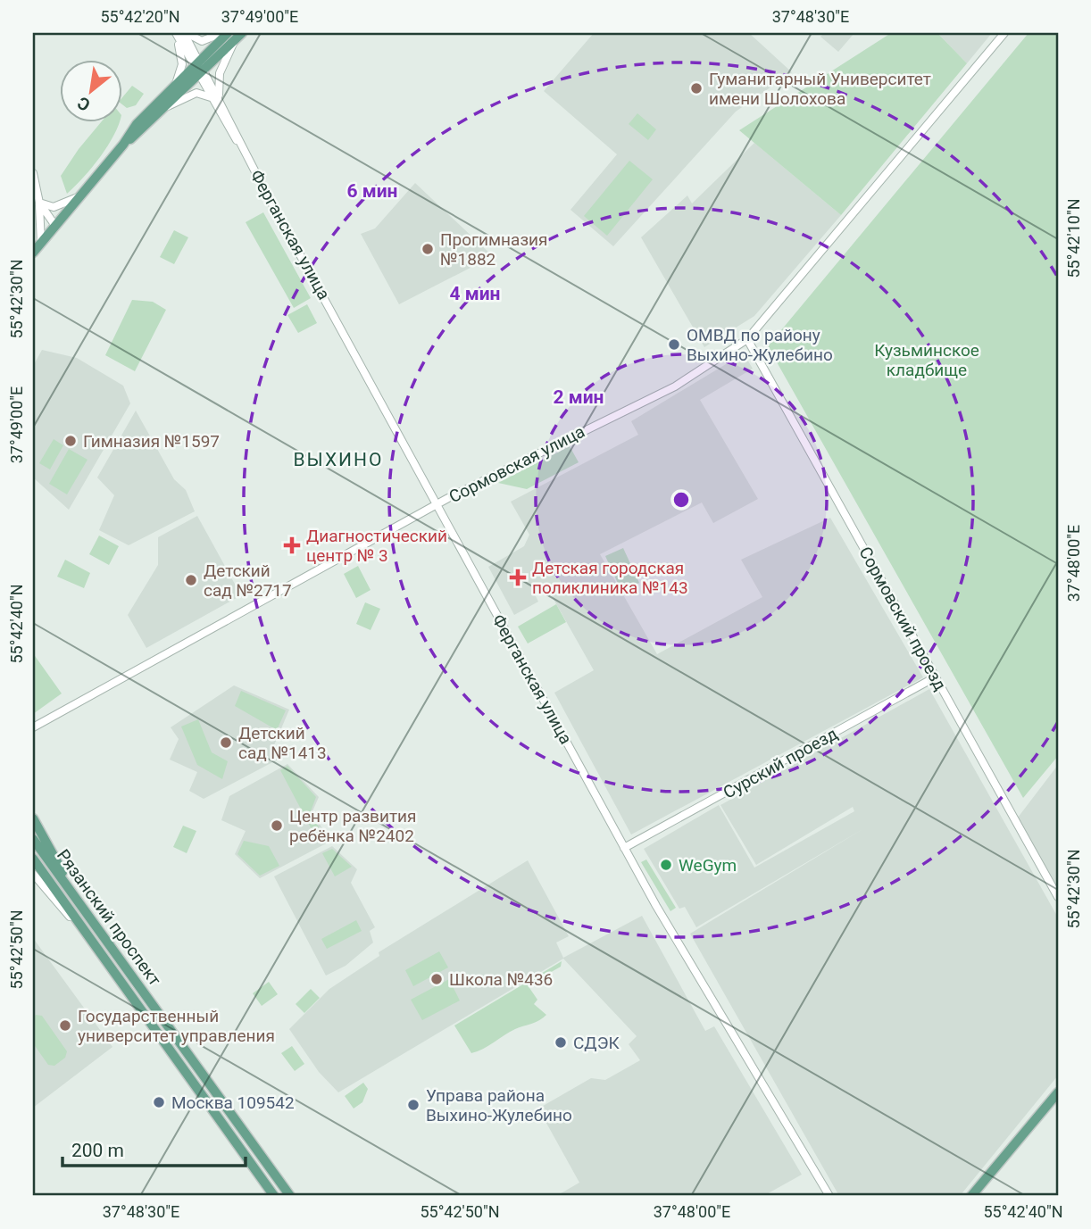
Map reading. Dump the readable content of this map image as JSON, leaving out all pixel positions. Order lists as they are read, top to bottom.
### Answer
{
  "streets": {
    "main road": ["Рязанский проспект"],
    "street": [
      "Ферганская улица",
      "Сормовская улица",
      "Сормовский проезд",
      "Сурский проезд"
    ]
  },
  "crossings": [
    ["Ферганская улица", "Сормовская улица"],
    ["Ферганская улица", "Сурский проезд"],
    ["Сормовская улица", "Сормовский проезд"],
    ["Сормовский проезд", "Сурский проезд"]
  ],
  "districts": ["ВЫХИНО"],
  "parks": ["Кузьминское кладбище"],
  "places": {
    "other": [
      "Гуманитарный Университет имени Шолохова",
      "Прогимназия №1882",
      "ОМВД по району Выхино-Жулебино",
      "Гимназия №1597",
      "Детский сад №2717",
      "Детский сад №1413",
      "Центр развития ребёнка №2402",
      "WeGym",
      "Школа №436",
      "Государственный университет управления",
      "СДЭК",
      "Москва 109542",
      "Управа района Выхино-Жулебино"
    ],
    "health": ["Диагностический центр № 3", "Детская городская поликлиника №143"]
  },
  "scale_bar": "200 m",
  "north": "bottom left",
  "coordinates": [
    "55°42'20\"N",
    "37°49'00\"E",
    "37°48'30\"E",
    "55°42'10\"N",
    "55°42'30\"N",
    "37°48'00\"E",
    "55°42'40\"N",
    "55°42'50\"N"
  ],
  "rings": ["6 мин", "4 мин", "2 мин"]
}
